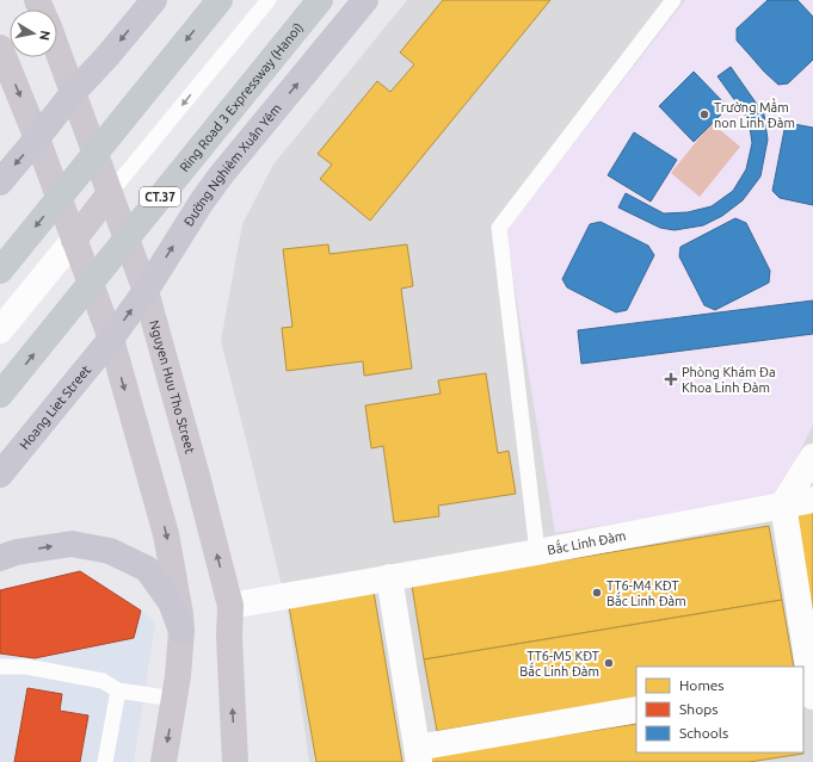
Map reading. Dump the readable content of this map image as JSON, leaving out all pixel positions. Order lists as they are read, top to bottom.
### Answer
{
  "streets": {
    "highway": ["Ring Road 3 Expressway (Hanoi)", "CT.37"],
    "main road": ["Đường Nghiêm Xuân Yêm", "Nguyen Huu Tho Street", "Hoang Liet Street"],
    "street": ["Bắc Linh Đàm"]
  },
  "crossings": [
    ["Đường Nghiêm Xuân Yêm", "Nguyen Huu Tho Street"],
    ["Đường Nghiêm Xuân Yêm", "Hoang Liet Street"],
    ["Nguyen Huu Tho Street", "Bắc Linh Đàm"]
  ],
  "places": {
    "other": ["Trường Mầm non Linh Đàm", "TT6-M4 KĐT Bắc Linh Đàm", "TT6-M5 KĐT Bắc Linh Đàm"],
    "health": ["Phòng Khám Đa Khoa Linh Đàm"]
  },
  "legend": ["Homes", "Shops", "Schools"],
  "north": "right"
}
